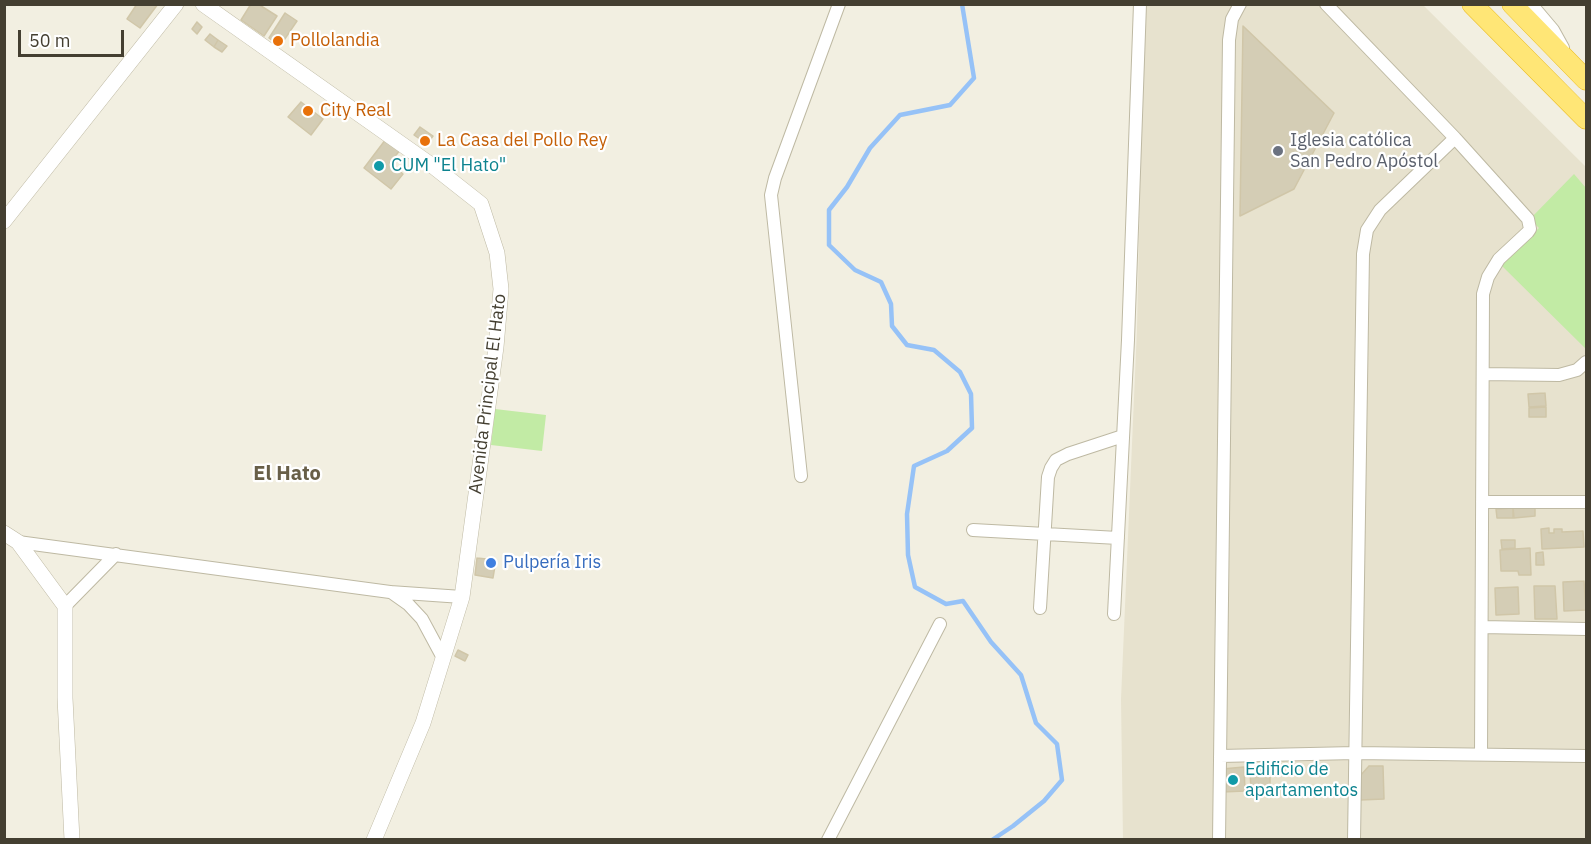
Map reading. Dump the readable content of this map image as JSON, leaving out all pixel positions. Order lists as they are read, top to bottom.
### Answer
{
  "streets": {
    "street": ["Avenida Principal El Hato"]
  },
  "districts": ["El Hato"],
  "places": [
    "Pollolandia",
    "City Real",
    "La Casa del Pollo Rey",
    "Iglesia católica San Pedro Apóstol",
    "CUM \"El Hato\"",
    "Pulpería Iris",
    "Edificio de apartamentos"
  ],
  "scale_bar": "50 m"
}
